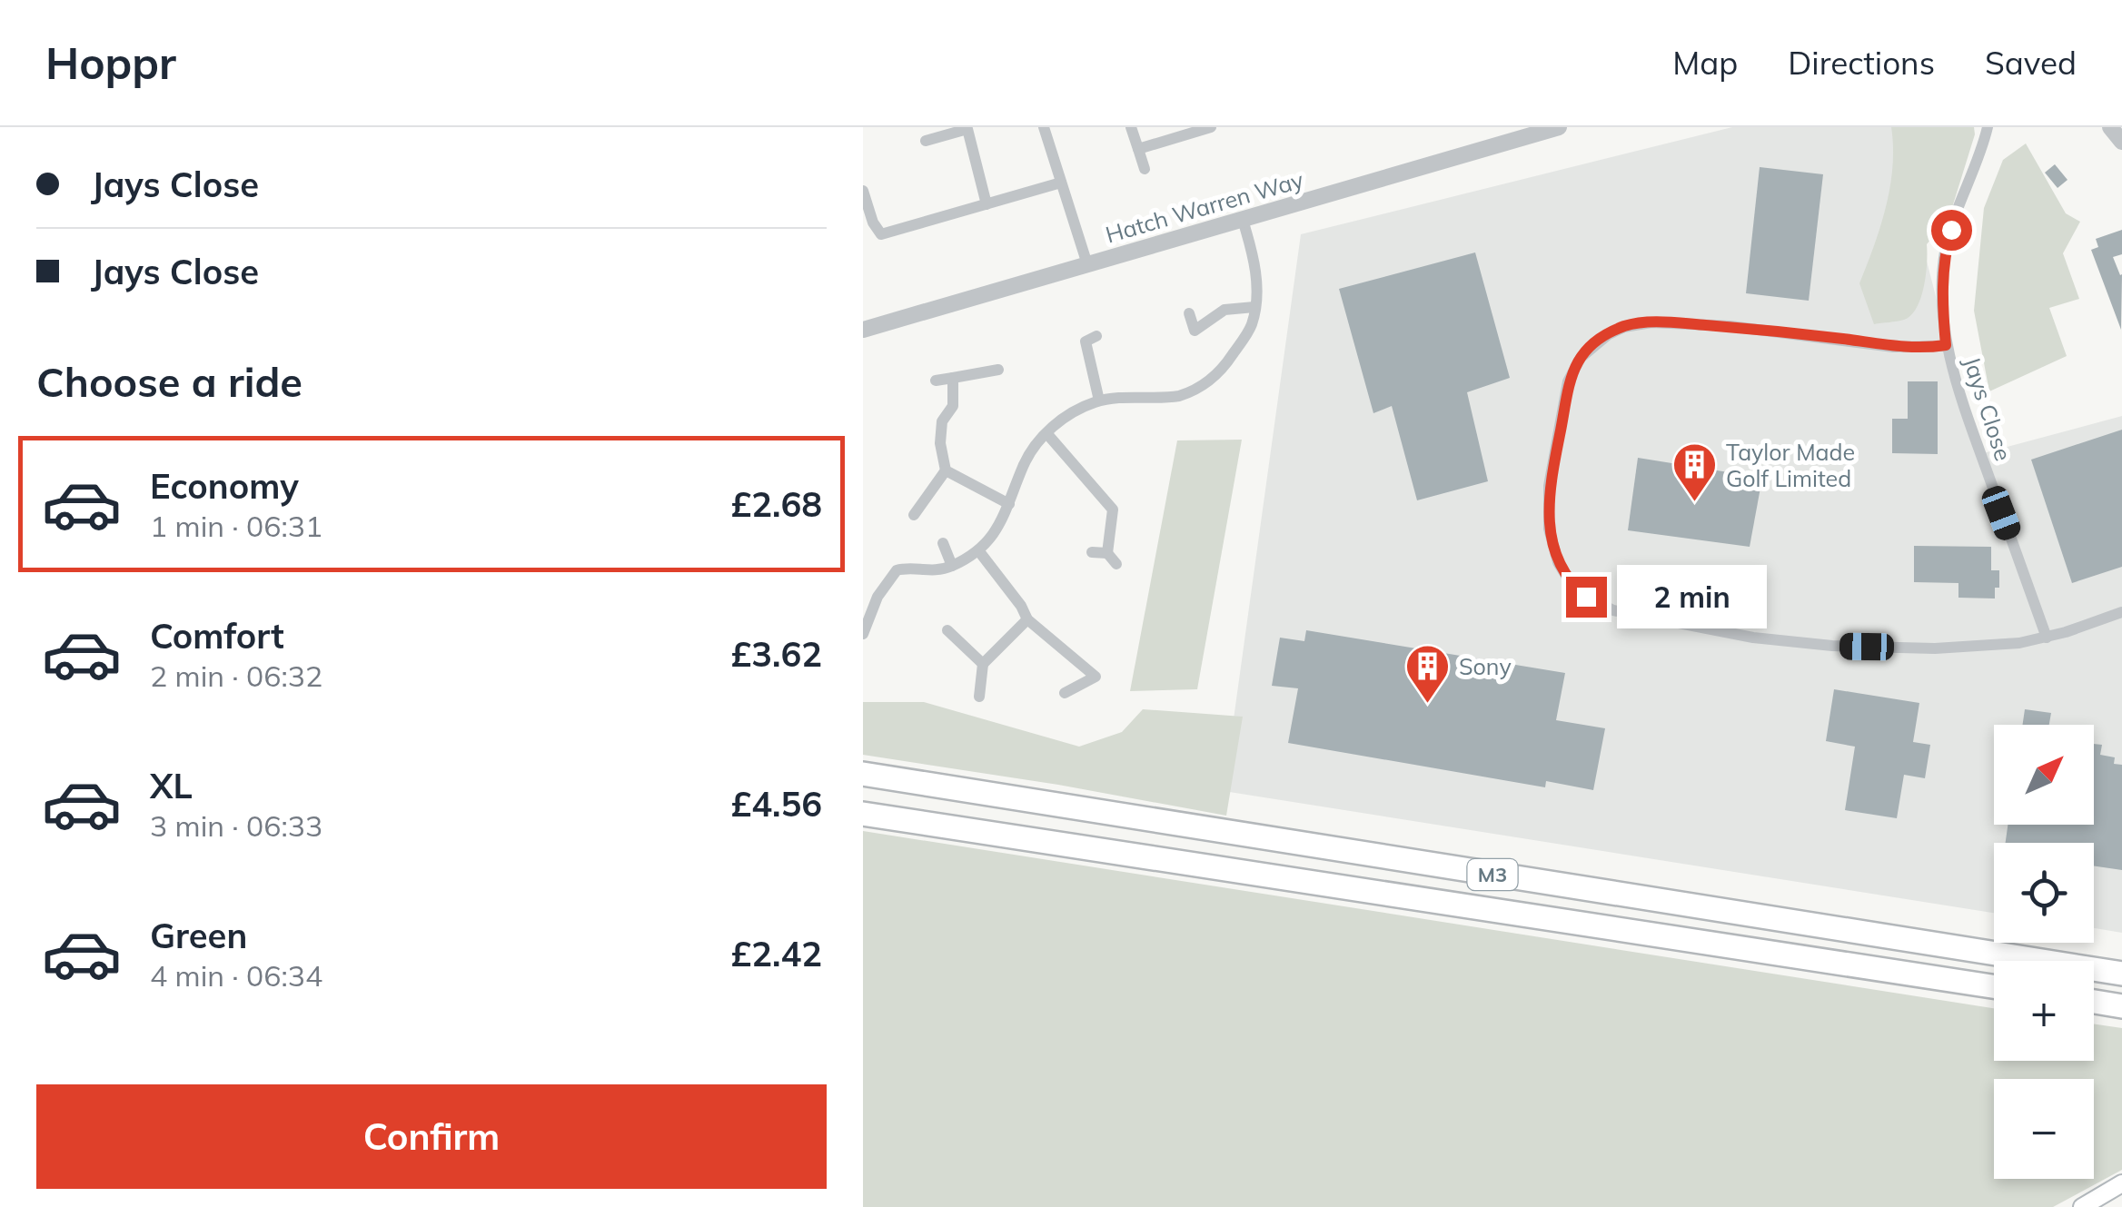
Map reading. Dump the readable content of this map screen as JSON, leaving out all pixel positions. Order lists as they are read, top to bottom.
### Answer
{
  "streets": {
    "highway": ["M3"],
    "street": ["Hatch Warren Way", "Jays Close"]
  },
  "places": {
    "building": ["Taylor Made Golf Limited", "Sony"]
  },
  "north": "top right",
  "page": {
    "header": "Hoppr",
    "nav": ["Map", "Directions", "Saved"],
    "banner": ["Jays Close", "Jays Close"],
    "heading": "Choose a ride",
    "list": [
      {
        "name": "Economy",
        "note": "1 min · 06:31",
        "value": "£2.68"
      },
      {
        "name": "Comfort",
        "note": "2 min · 06:32",
        "value": "£3.62"
      },
      {
        "name": "XL",
        "note": "3 min · 06:33",
        "value": "£4.56"
      },
      {
        "name": "Green",
        "note": "4 min · 06:34",
        "value": "£2.42"
      }
    ],
    "bubble": "2 min",
    "map_buttons": ["+", "−"],
    "buttons": "Confirm"
  }
}
